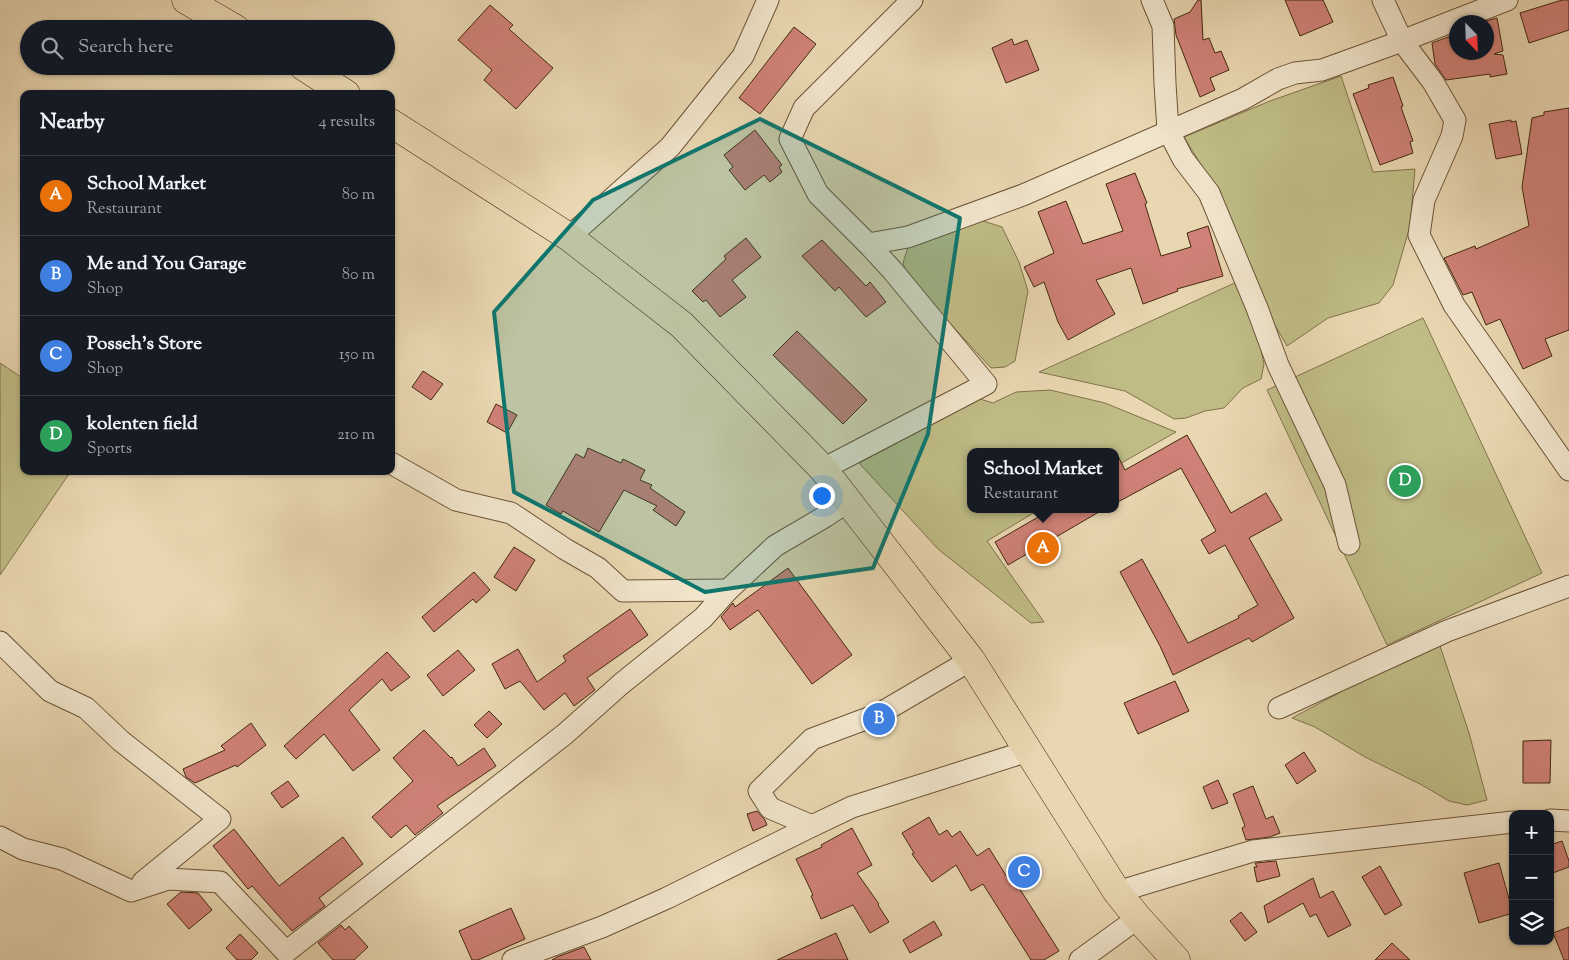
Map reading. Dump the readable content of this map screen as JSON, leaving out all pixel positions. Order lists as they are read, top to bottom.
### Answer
{
  "north": "bottom right",
  "page": {
    "search": "Search here",
    "heading": ["Nearby", "4 results"],
    "list": [
      {
        "mark": "A",
        "name": "School Market",
        "note": "Restaurant",
        "value": "80 m"
      },
      {
        "mark": "B",
        "name": "Me and You Garage",
        "note": "Shop",
        "value": "80 m"
      },
      {
        "mark": "C",
        "name": "Posseh's Store",
        "note": "Shop",
        "value": "150 m"
      },
      {
        "mark": "D",
        "name": "kolenten field",
        "note": "Sports",
        "value": "210 m"
      }
    ],
    "popup": ["School Market", "Restaurant"],
    "pins": [
      "D",
      "A",
      "B",
      "C"
    ],
    "map_buttons": ["+", "−"]
  }
}
